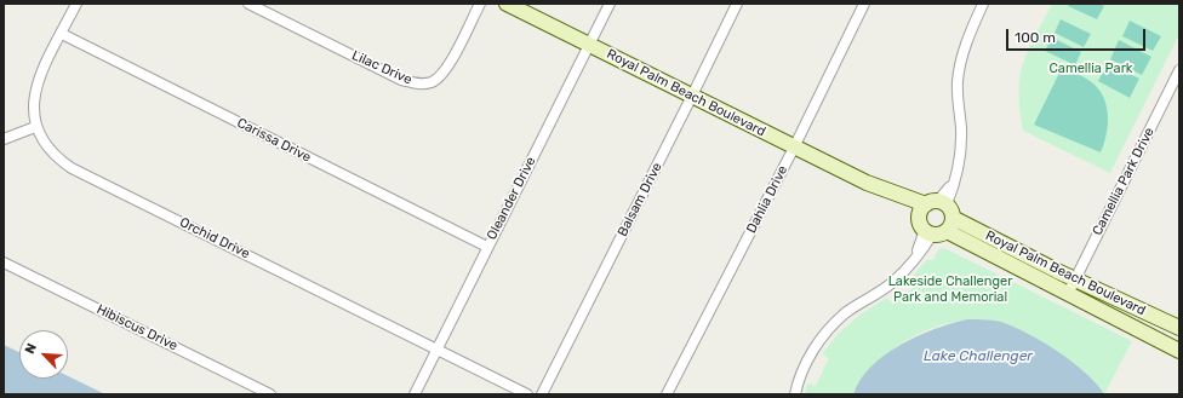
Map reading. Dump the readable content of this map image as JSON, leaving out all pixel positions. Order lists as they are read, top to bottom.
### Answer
{
  "streets": {
    "street": [
      "Lilac Drive",
      "Royal Palm Beach Boulevard",
      "Carissa Drive",
      "Camellia Park Drive",
      "Oleander Drive",
      "Balsam Drive",
      "Dahlia Drive",
      "Orchid Drive",
      "Hibiscus Drive"
    ]
  },
  "crossings": [
    ["Royal Palm Beach Boulevard", "Camellia Park Drive"],
    ["Royal Palm Beach Boulevard", "Oleander Drive"],
    ["Royal Palm Beach Boulevard", "Balsam Drive"],
    ["Royal Palm Beach Boulevard", "Dahlia Drive"],
    ["Carissa Drive", "Oleander Drive"],
    ["Carissa Drive", "Orchid Drive"],
    ["Oleander Drive", "Orchid Drive"]
  ],
  "water": ["Lake Challenger"],
  "parks": ["Camellia Park", "Lakeside Challenger Park and Memorial"],
  "scale_bar": "100 m",
  "north": "top left"
}
